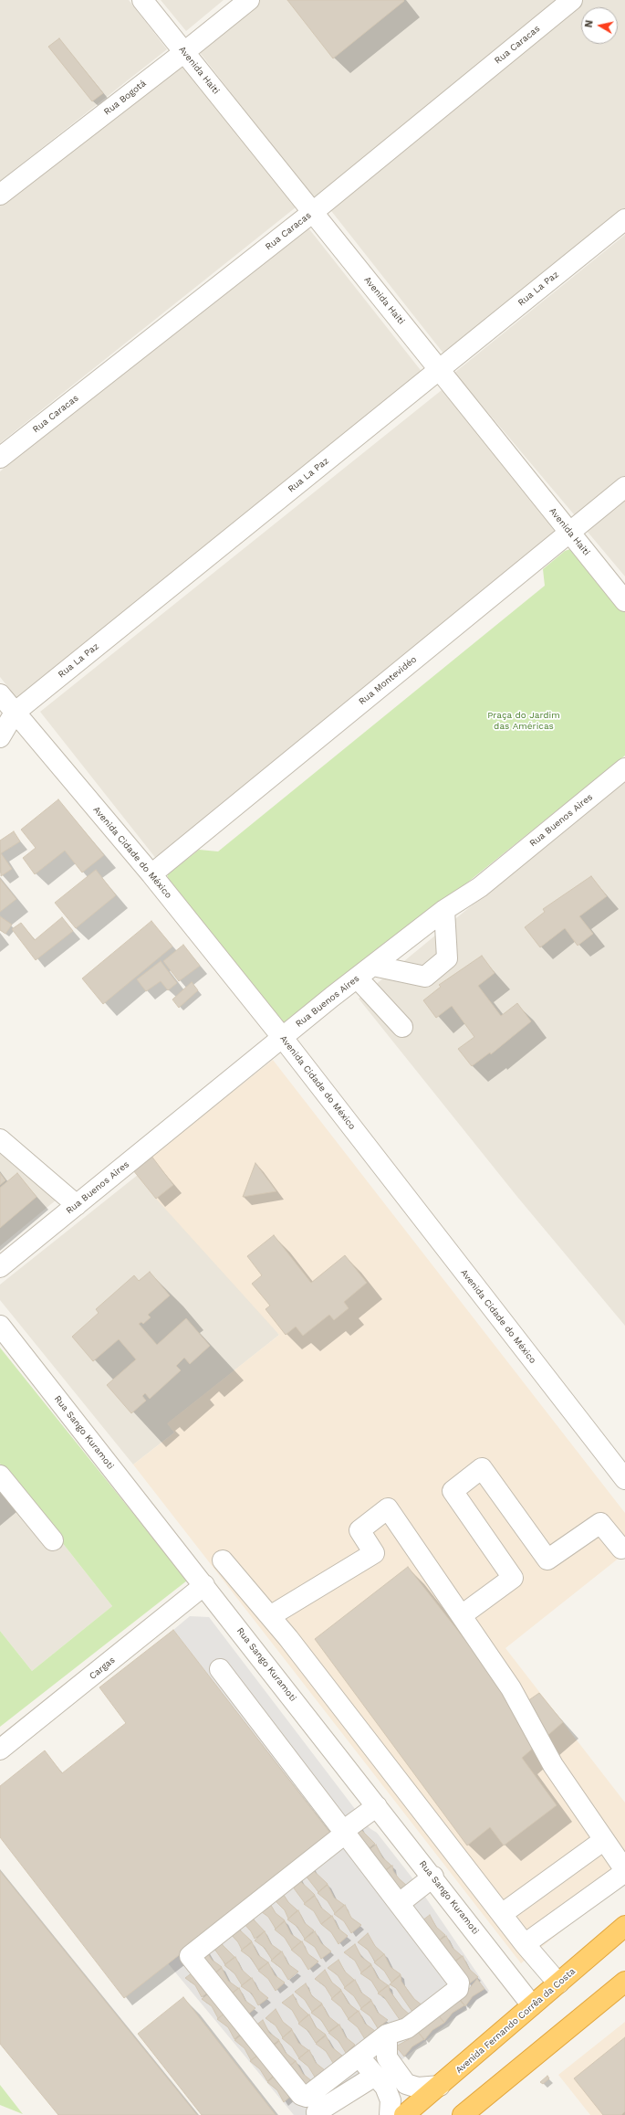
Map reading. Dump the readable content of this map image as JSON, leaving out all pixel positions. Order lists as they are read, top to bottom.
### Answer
{
  "streets": {
    "highway": ["Avenida Fernando Corrêa da Costa"],
    "street": [
      "Rua Caracas",
      "Avenida Haiti",
      "Rua Bogotá",
      "Rua La Paz",
      "Rua Montevidéo",
      "Rua Buenos Aires",
      "Avenida Cidade do México",
      "Rua Sango Kuramoti",
      "Cargas"
    ]
  },
  "crossings": [
    ["Rua Caracas", "Avenida Haiti"],
    ["Avenida Haiti", "Rua Bogotá"],
    ["Avenida Haiti", "Rua La Paz"],
    ["Avenida Haiti", "Rua Montevidéo"],
    ["Rua La Paz", "Avenida Cidade do México"],
    ["Rua Montevidéo", "Avenida Cidade do México"],
    ["Rua Buenos Aires", "Avenida Cidade do México"],
    ["Rua Sango Kuramoti", "Cargas"],
    ["Rua Sango Kuramoti", "Avenida Fernando Corrêa da Costa"]
  ],
  "parks": ["Praça do Jardim das Américas"],
  "north": "left"
}
